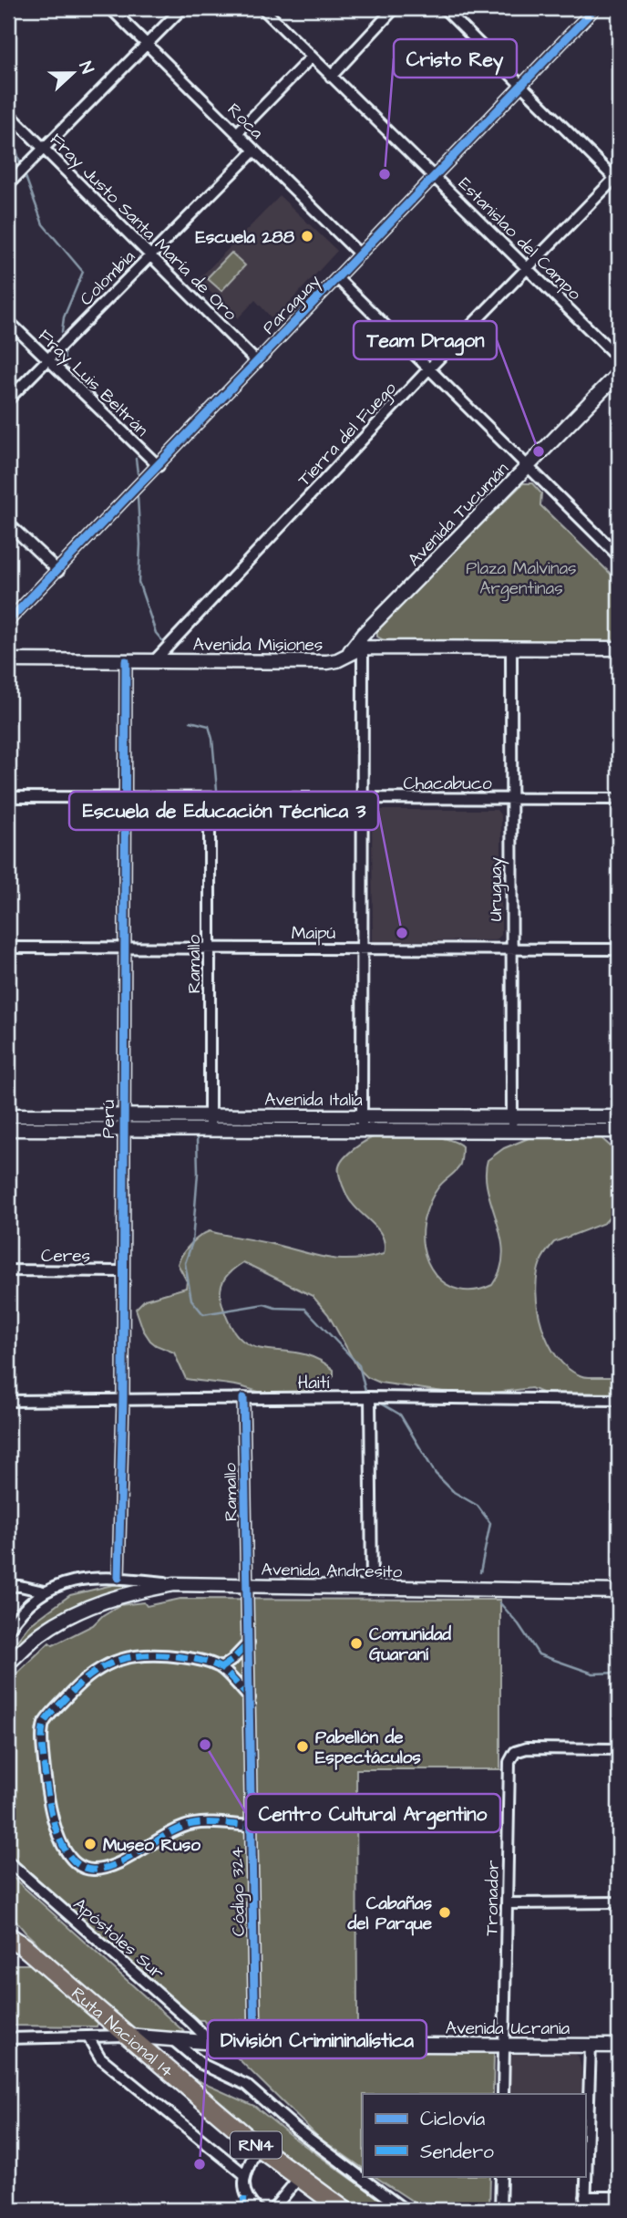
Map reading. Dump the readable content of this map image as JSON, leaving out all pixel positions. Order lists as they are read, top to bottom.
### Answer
{
  "streets": {
    "highway": ["Ruta Nacional 14", "RN14"],
    "main road": [
      "Avenida Tucumán",
      "Avenida Misiones",
      "Avenida Italia",
      "Avenida Andresito",
      "Avenida Ucrania"
    ],
    "street": [
      "Roca",
      "Fray Justo Santa María de Oro",
      "Estanislao del Campo",
      "Colombia",
      "Paraguay",
      "Fray Luis Beltrán",
      "Tierra del Fuego",
      "Chacabuco",
      "Uruguay",
      "Maipú",
      "Ramallo",
      "Perú",
      "Ceres",
      "Haití",
      "Código 324",
      "Tronador",
      "Apóstoles Sur"
    ]
  },
  "crossings": [
    ["Roca", "Colombia"],
    ["Roca", "Paraguay"],
    ["Fray Justo Santa María de Oro", "Colombia"],
    ["Fray Justo Santa María de Oro", "Paraguay"],
    ["Estanislao del Campo", "Paraguay"],
    ["Estanislao del Campo", "Tierra del Fuego"],
    ["Colombia", "Fray Luis Beltrán"],
    ["Paraguay", "Fray Luis Beltrán"],
    ["Tierra del Fuego", "Avenida Misiones"],
    ["Avenida Tucumán", "Avenida Misiones"],
    ["Avenida Misiones", "Perú"],
    ["Chacabuco", "Uruguay"],
    ["Chacabuco", "Ramallo"],
    ["Chacabuco", "Perú"],
    ["Uruguay", "Maipú"],
    ["Uruguay", "Avenida Italia"],
    ["Maipú", "Ramallo"],
    ["Maipú", "Perú"],
    ["Ramallo", "Avenida Italia"],
    ["Ramallo", "Haití"],
    ["Ramallo", "Avenida Andresito"],
    ["Ramallo", "Código 324"],
    ["Avenida Italia", "Perú"],
    ["Perú", "Ceres"],
    ["Perú", "Haití"],
    ["Perú", "Avenida Andresito"],
    ["Avenida Andresito", "Código 324"],
    ["Código 324", "Avenida Ucrania"],
    ["Tronador", "Avenida Ucrania"],
    ["Apóstoles Sur", "Avenida Ucrania"],
    ["Avenida Ucrania", "Ruta Nacional 14"]
  ],
  "parks": ["Plaza Malvinas Argentinas"],
  "places": [
    "Cristo Rey",
    "Escuela 288",
    "Team Dragon",
    "Escuela de Educación Técnica 3",
    "Comunidad Guaraní",
    "Centro Cultural Argentino",
    "Pabellón de Espectáculos",
    "Museo Ruso",
    "Cabañas del Parque",
    "División Crimininalística"
  ],
  "legend": ["Ciclovía", "Sendero"],
  "north": "right"
}
